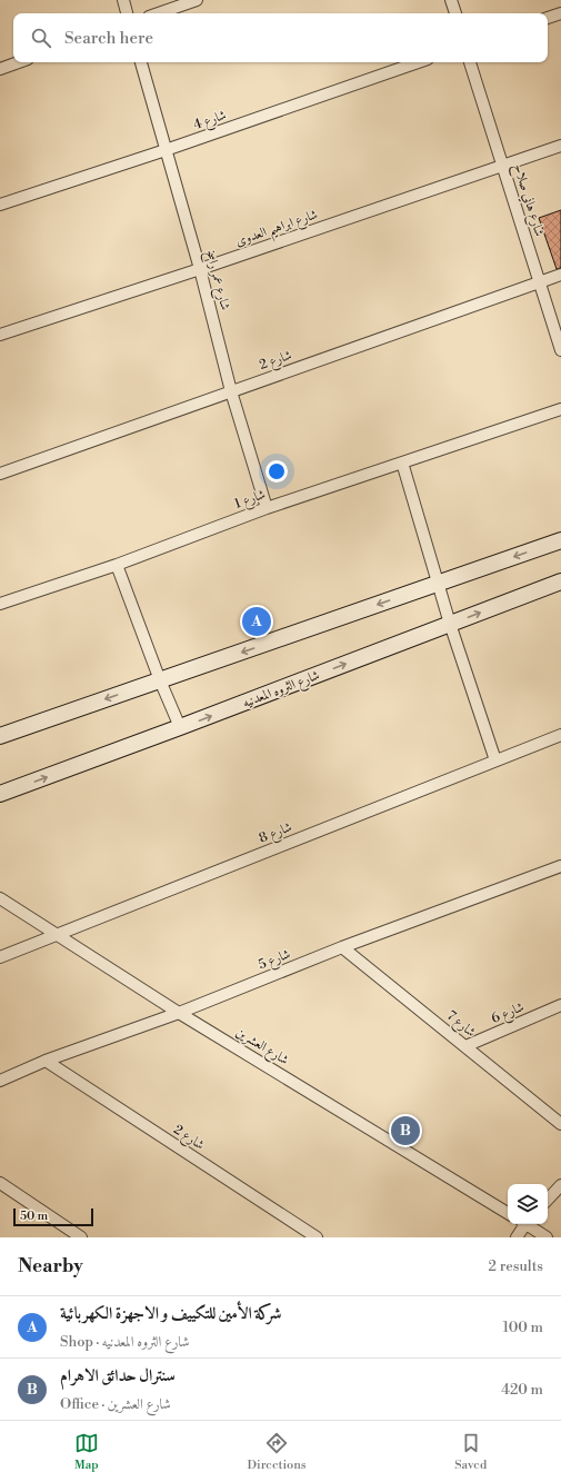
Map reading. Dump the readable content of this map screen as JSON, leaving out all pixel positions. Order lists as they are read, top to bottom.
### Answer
{
  "streets": {
    "street": [
      "شارع 4",
      "شارع هاني صلاح",
      "شارع ابراهيم العدوى",
      "شارع عمر راسخ",
      "شارع 2",
      "شارع 1",
      "شارع الثروه المعدنيه",
      "شارع 8",
      "شارع 5",
      "شارع 6",
      "شارع 7",
      "شارع العشرين"
    ]
  },
  "crossings": [
    ["شارع 4", "شارع عمر راسخ"],
    ["شارع هاني صلاح", "شارع ابراهيم العدوى"],
    ["شارع هاني صلاح", "شارع 2"],
    ["شارع ابراهيم العدوى", "شارع عمر راسخ"],
    ["شارع عمر راسخ", "شارع 2"],
    ["شارع عمر راسخ", "شارع 1"],
    ["شارع 2", "شارع 5"],
    ["شارع 8", "شارع العشرين"],
    ["شارع 5", "شارع 7"],
    ["شارع 5", "شارع العشرين"],
    ["شارع 6", "شارع 7"]
  ],
  "scale_bar": "50 m",
  "page": {
    "search": "Search here",
    "pins": ["A", "B"],
    "scale": "50 m",
    "heading": ["Nearby", "2 results"],
    "list": [
      {
        "mark": "A",
        "name": "شركة الأمين للتكييف و الاجهزة الكهربائية",
        "note": "Shop · شارع الثروه المعدنيه",
        "value": "100 m"
      },
      {
        "mark": "B",
        "name": "سنترال حدائق الاهرام",
        "note": "Office · شارع العشرين",
        "value": "420 m"
      }
    ],
    "nav": ["Map", "Directions", "Saved"]
  }
}
